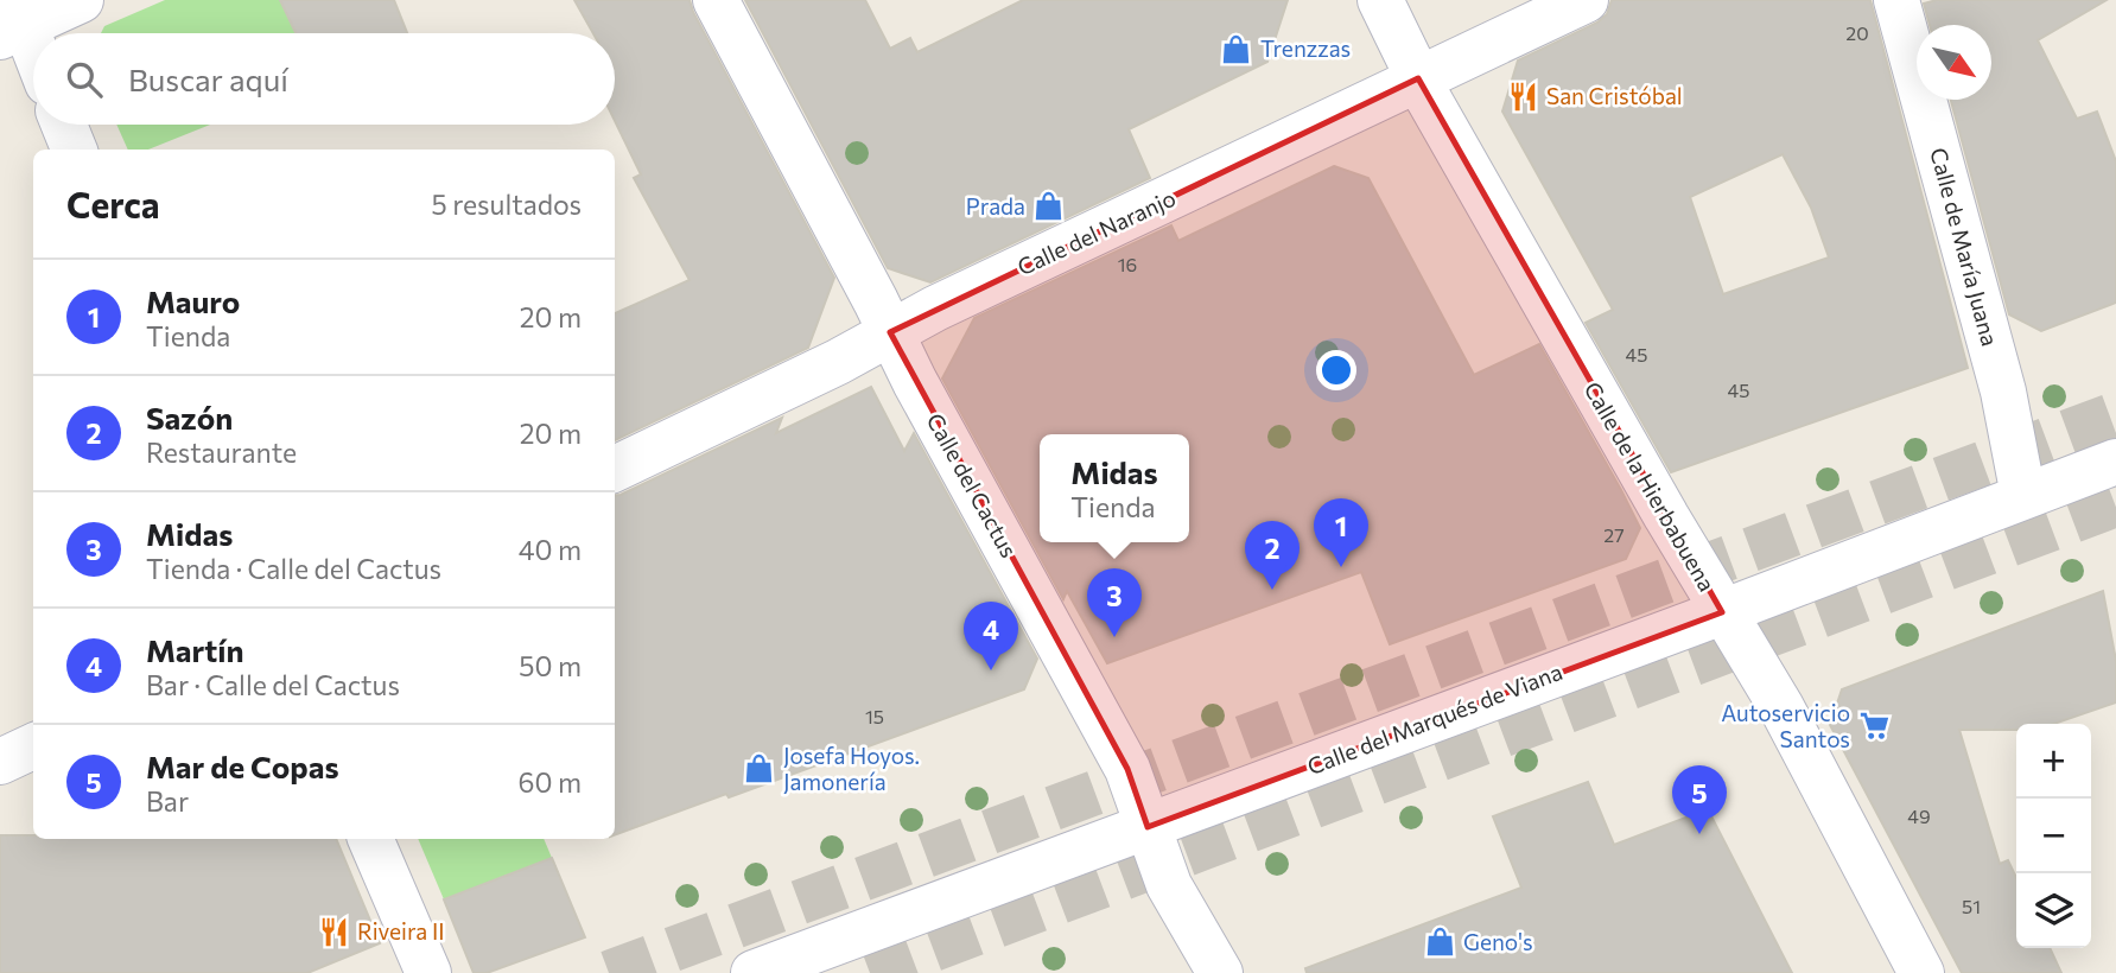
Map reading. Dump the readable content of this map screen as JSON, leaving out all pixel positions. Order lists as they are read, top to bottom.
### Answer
{
  "streets": {
    "street": [
      "Calle del Naranjo",
      "Calle de María Juana",
      "Calle del Cactus",
      "Calle de la Hierbabuena",
      "Calle del Marqués de Viana"
    ]
  },
  "crossings": [
    ["Calle del Naranjo", "Calle del Cactus"],
    ["Calle del Naranjo", "Calle de la Hierbabuena"],
    ["Calle de María Juana", "Calle del Marqués de Viana"],
    ["Calle del Cactus", "Calle del Marqués de Viana"],
    ["Calle de la Hierbabuena", "Calle del Marqués de Viana"]
  ],
  "places": {
    "shop": [
      "Trenzzas",
      "Prada",
      "Josefa Hoyos. Jamonería",
      "Geno's"
    ],
    "restaurant": ["San Cristóbal", "Riveira II"],
    "supermarket": ["Autoservicio Santos"]
  },
  "house_numbers": [
    "20",
    "16",
    "45",
    "45",
    "27",
    "15",
    "49",
    "51"
  ],
  "north": "bottom right",
  "page": {
    "search": "Buscar aquí",
    "heading": ["Cerca", "5 resultados"],
    "list": [
      {
        "mark": "1",
        "name": "Mauro",
        "note": "Tienda",
        "value": "20 m"
      },
      {
        "mark": "2",
        "name": "Sazón",
        "note": "Restaurante",
        "value": "20 m"
      },
      {
        "mark": "3",
        "name": "Midas",
        "note": "Tienda · Calle del Cactus",
        "value": "40 m"
      },
      {
        "mark": "4",
        "name": "Martín",
        "note": "Bar · Calle del Cactus",
        "value": "50 m"
      },
      {
        "mark": "5",
        "name": "Mar de Copas",
        "note": "Bar",
        "value": "60 m"
      }
    ],
    "popup": ["Midas", "Tienda"],
    "pins": [
      "1",
      "2",
      "3",
      "4",
      "5"
    ],
    "map_buttons": ["+", "−"]
  }
}
